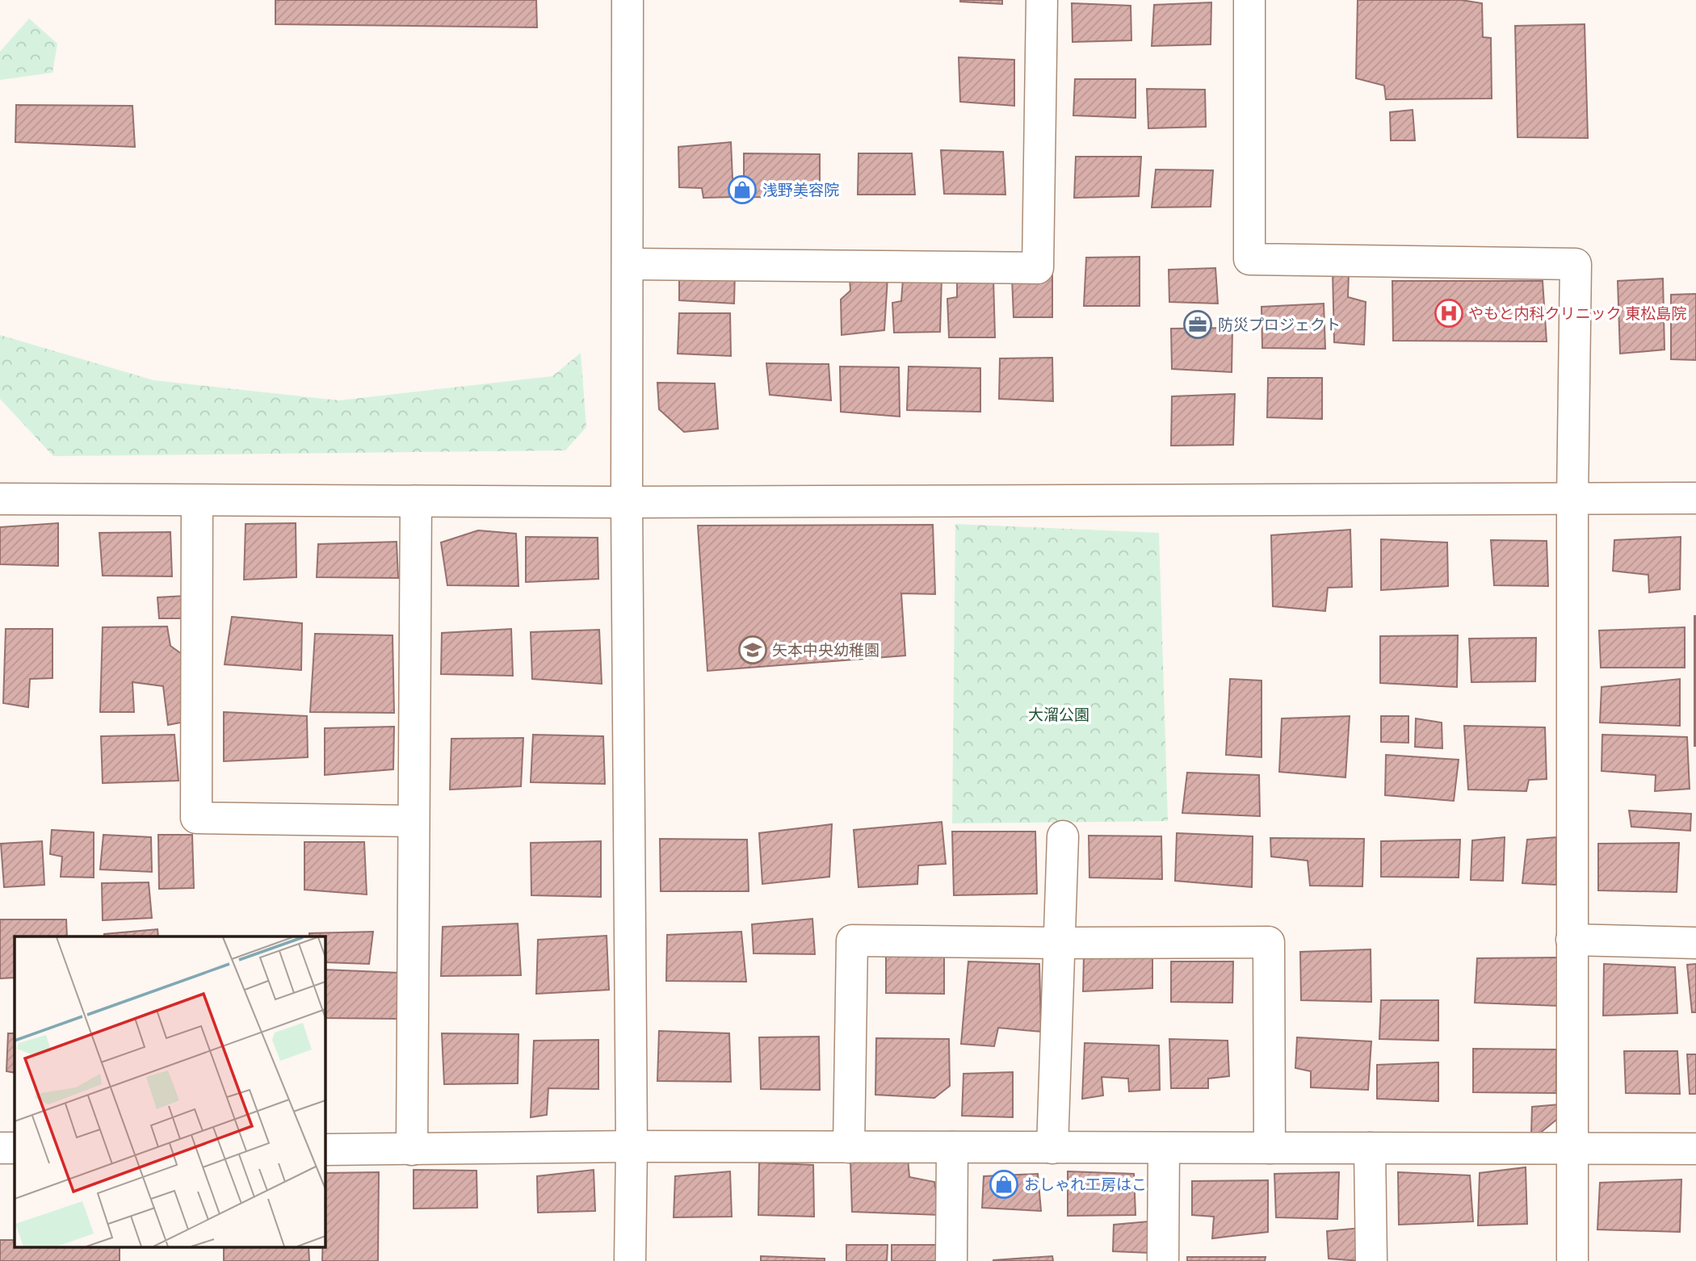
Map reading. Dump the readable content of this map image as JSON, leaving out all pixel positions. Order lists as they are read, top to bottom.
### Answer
{
  "parks": ["大溜公園"],
  "places": {
    "shop": ["浅野美容院", "おしゃれ工房はこ"],
    "hospital": ["やもと内科クリニック 東松島院"],
    "office": ["防災プロジェクト"],
    "school or university": ["矢本中央幼稚園"]
  }
}
